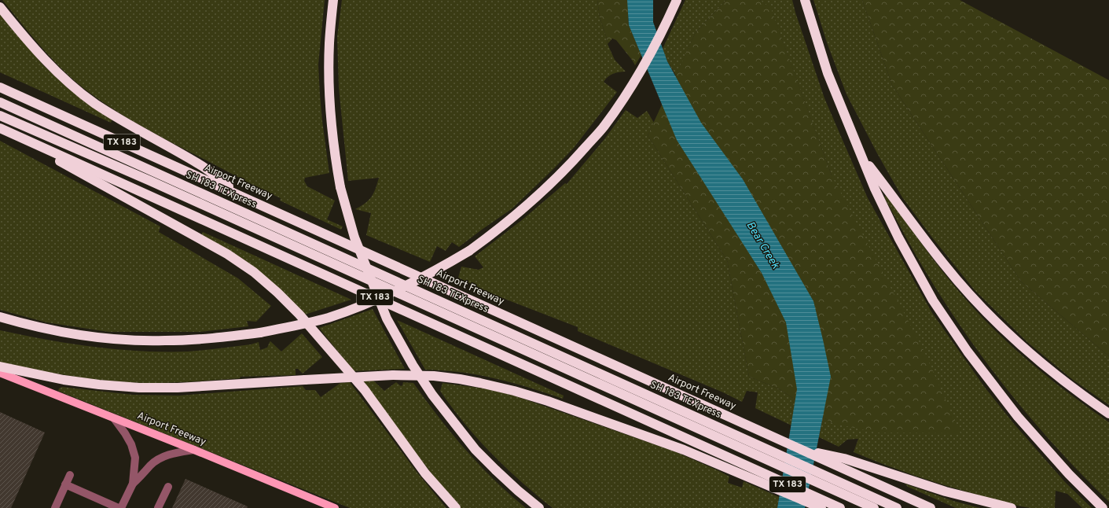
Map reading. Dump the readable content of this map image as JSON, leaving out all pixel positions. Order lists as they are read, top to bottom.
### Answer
{
  "streets": {
    "highway": ["TX 183", "Airport Freeway", "SH 183 TEXpress"]
  },
  "water": ["Bear Creek"]
}
